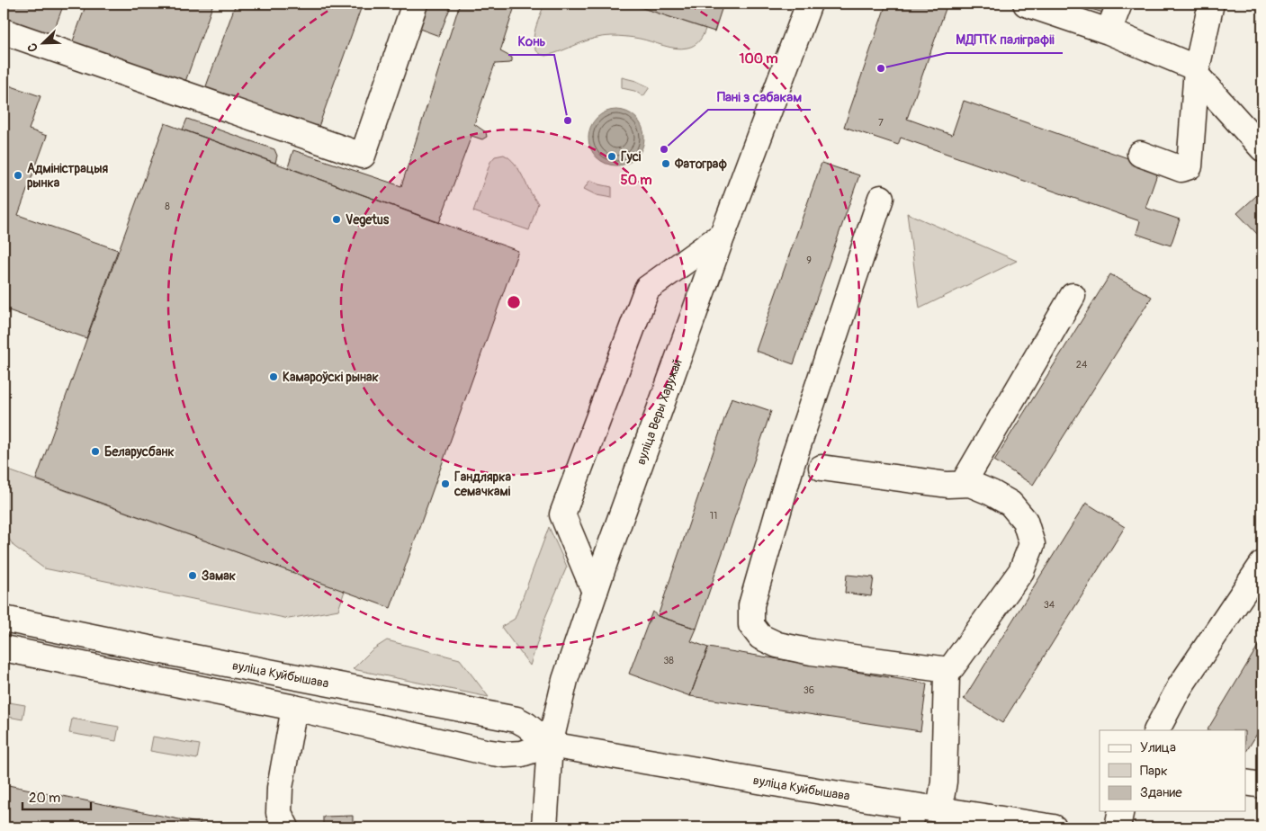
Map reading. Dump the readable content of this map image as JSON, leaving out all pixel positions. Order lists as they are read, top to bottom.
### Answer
{
  "streets": {
    "main road": ["вуліца Веры Харужай", "вуліца Куйбышава"]
  },
  "crossings": [
    ["вуліца Веры Харужай", "вуліца Куйбышава"]
  ],
  "places": [
    "МДПТК паліграфіі",
    "Конь",
    "Пані з сабакам",
    "Гусі",
    "Фатограф",
    "Адміністрацыя рынка",
    "Vegetus",
    "Камароўскі рынак",
    "Беларусбанк",
    "Гандлярка семачкамі",
    "Замак"
  ],
  "house_numbers": [
    "7",
    "8",
    "9",
    "24",
    "11",
    "34",
    "38",
    "36"
  ],
  "legend": ["Улица", "Парк", "Здание"],
  "scale_bar": "20 m",
  "north": "bottom left",
  "rings": ["100 m", "50 m"]
}
